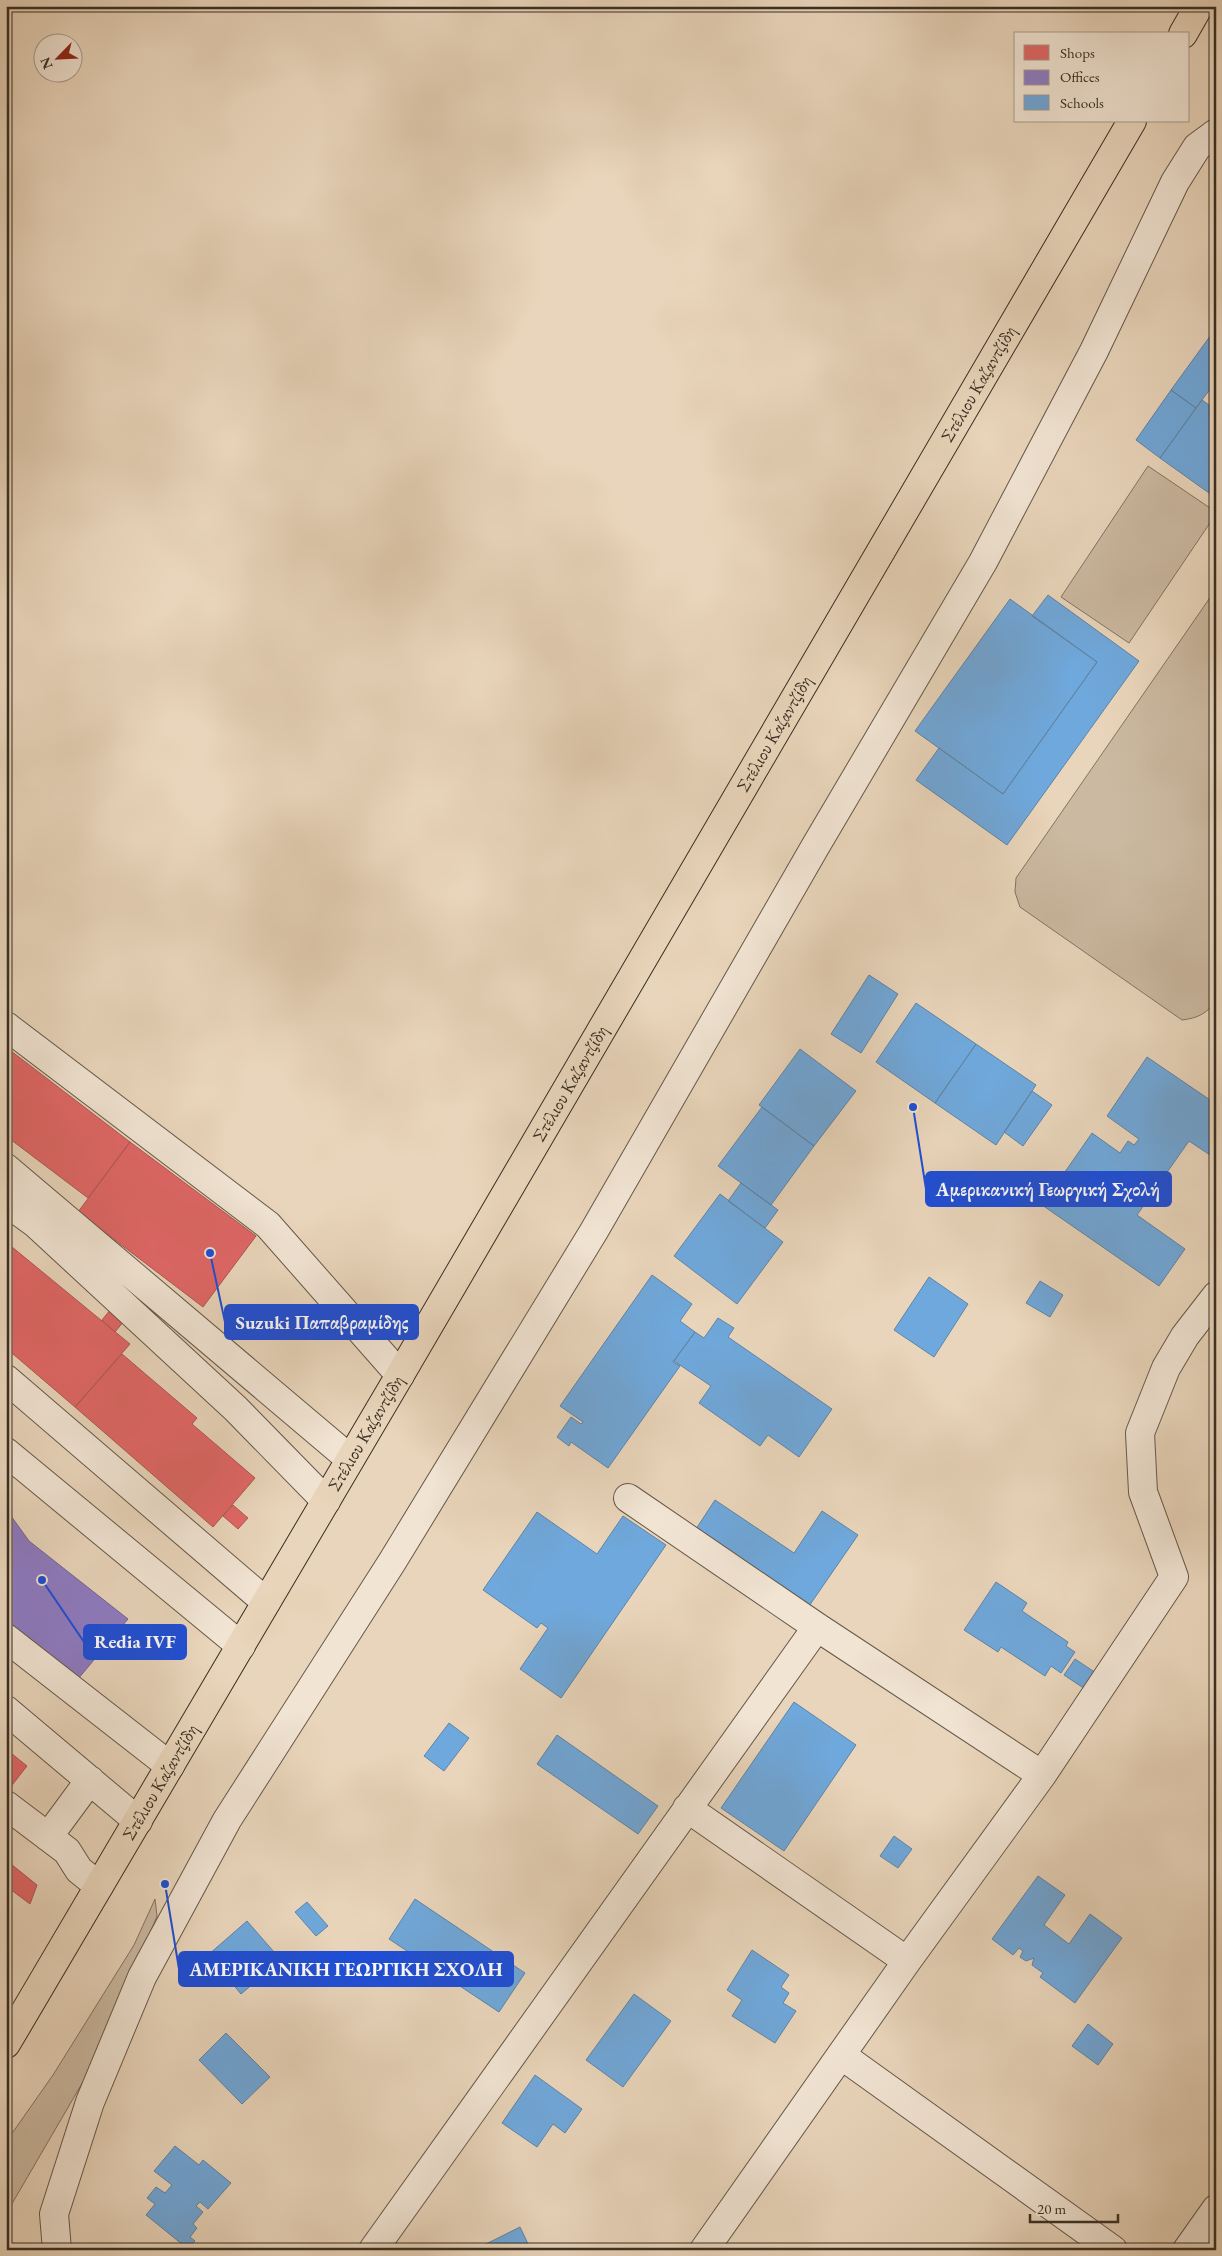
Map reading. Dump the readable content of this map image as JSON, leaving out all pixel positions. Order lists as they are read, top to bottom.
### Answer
{
  "streets": {
    "main road": ["Στέλιου Καζαντζίδη"]
  },
  "places": [
    "Αμερικανική Γεωργική Σχολή",
    "Suzuki Παπαβραμίδης",
    "Redia IVF",
    "ΑΜΕΡΙΚΑΝΙΚΗ ΓΕΩΡΓΙΚΗ ΣΧΟΛΗ"
  ],
  "legend": ["Shops", "Offices", "Schools"],
  "scale_bar": "20 m",
  "north": "bottom left"
}
